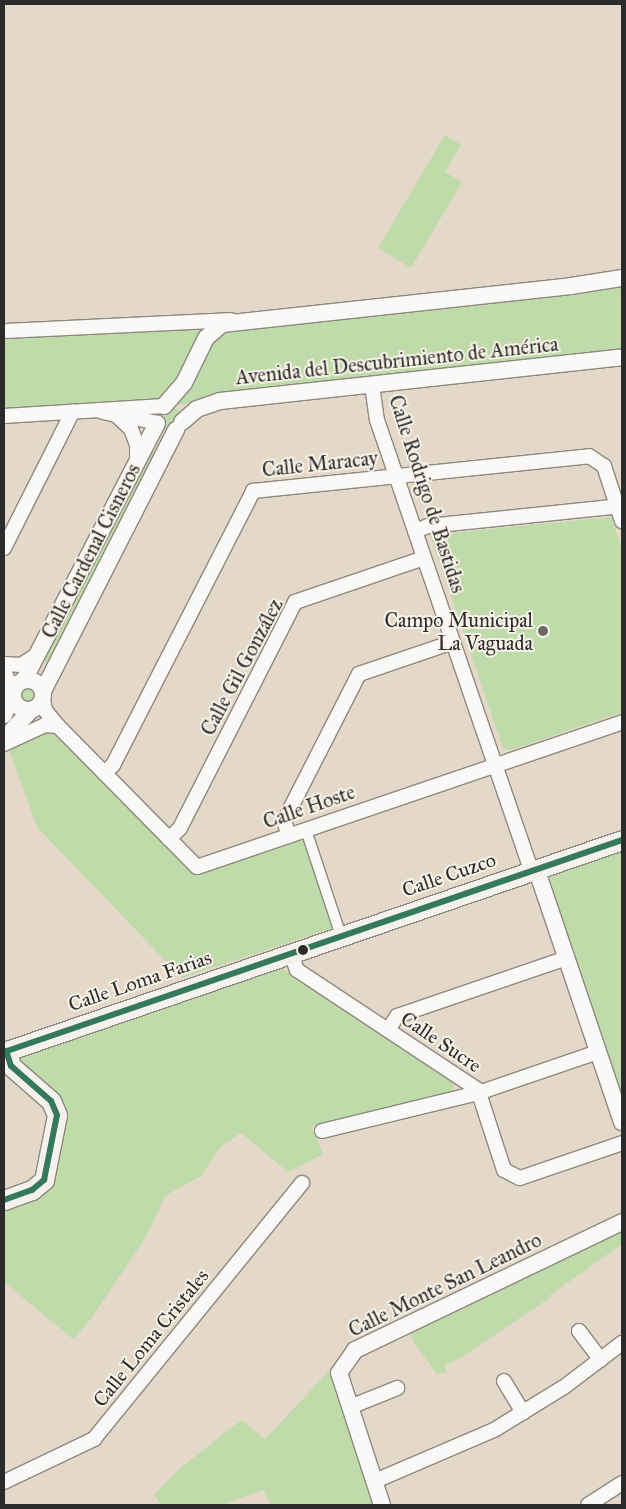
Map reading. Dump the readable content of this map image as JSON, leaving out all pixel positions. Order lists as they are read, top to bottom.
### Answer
{
  "streets": {
    "main road": ["Calle Cuzco", "Calle Loma Farias"],
    "street": [
      "Avenida del Descubrimiento de América",
      "Calle Maracay",
      "Calle Rodrigo de Bastidas",
      "Calle Cardenal Cisneros",
      "Calle Gil González",
      "Calle Hoste",
      "Calle Sucre",
      "Calle Monte San Leandro",
      "Calle Loma Cristales"
    ]
  },
  "crossings": [
    ["Avenida del Descubrimiento de América", "Calle Rodrigo de Bastidas"],
    ["Avenida del Descubrimiento de América", "Calle Cardenal Cisneros"],
    ["Calle Maracay", "Calle Rodrigo de Bastidas"],
    ["Calle Maracay", "Calle Hoste"],
    ["Calle Rodrigo de Bastidas", "Calle Gil González"],
    ["Calle Rodrigo de Bastidas", "Calle Hoste"],
    ["Calle Rodrigo de Bastidas", "Calle Cuzco"],
    ["Calle Cardenal Cisneros", "Calle Hoste"],
    ["Calle Gil González", "Calle Hoste"],
    ["Calle Cuzco", "Calle Loma Farias"],
    ["Calle Cuzco", "Calle Sucre"],
    ["Calle Loma Farias", "Calle Sucre"]
  ],
  "places": ["Campo Municipal La Vaguada"]
}
